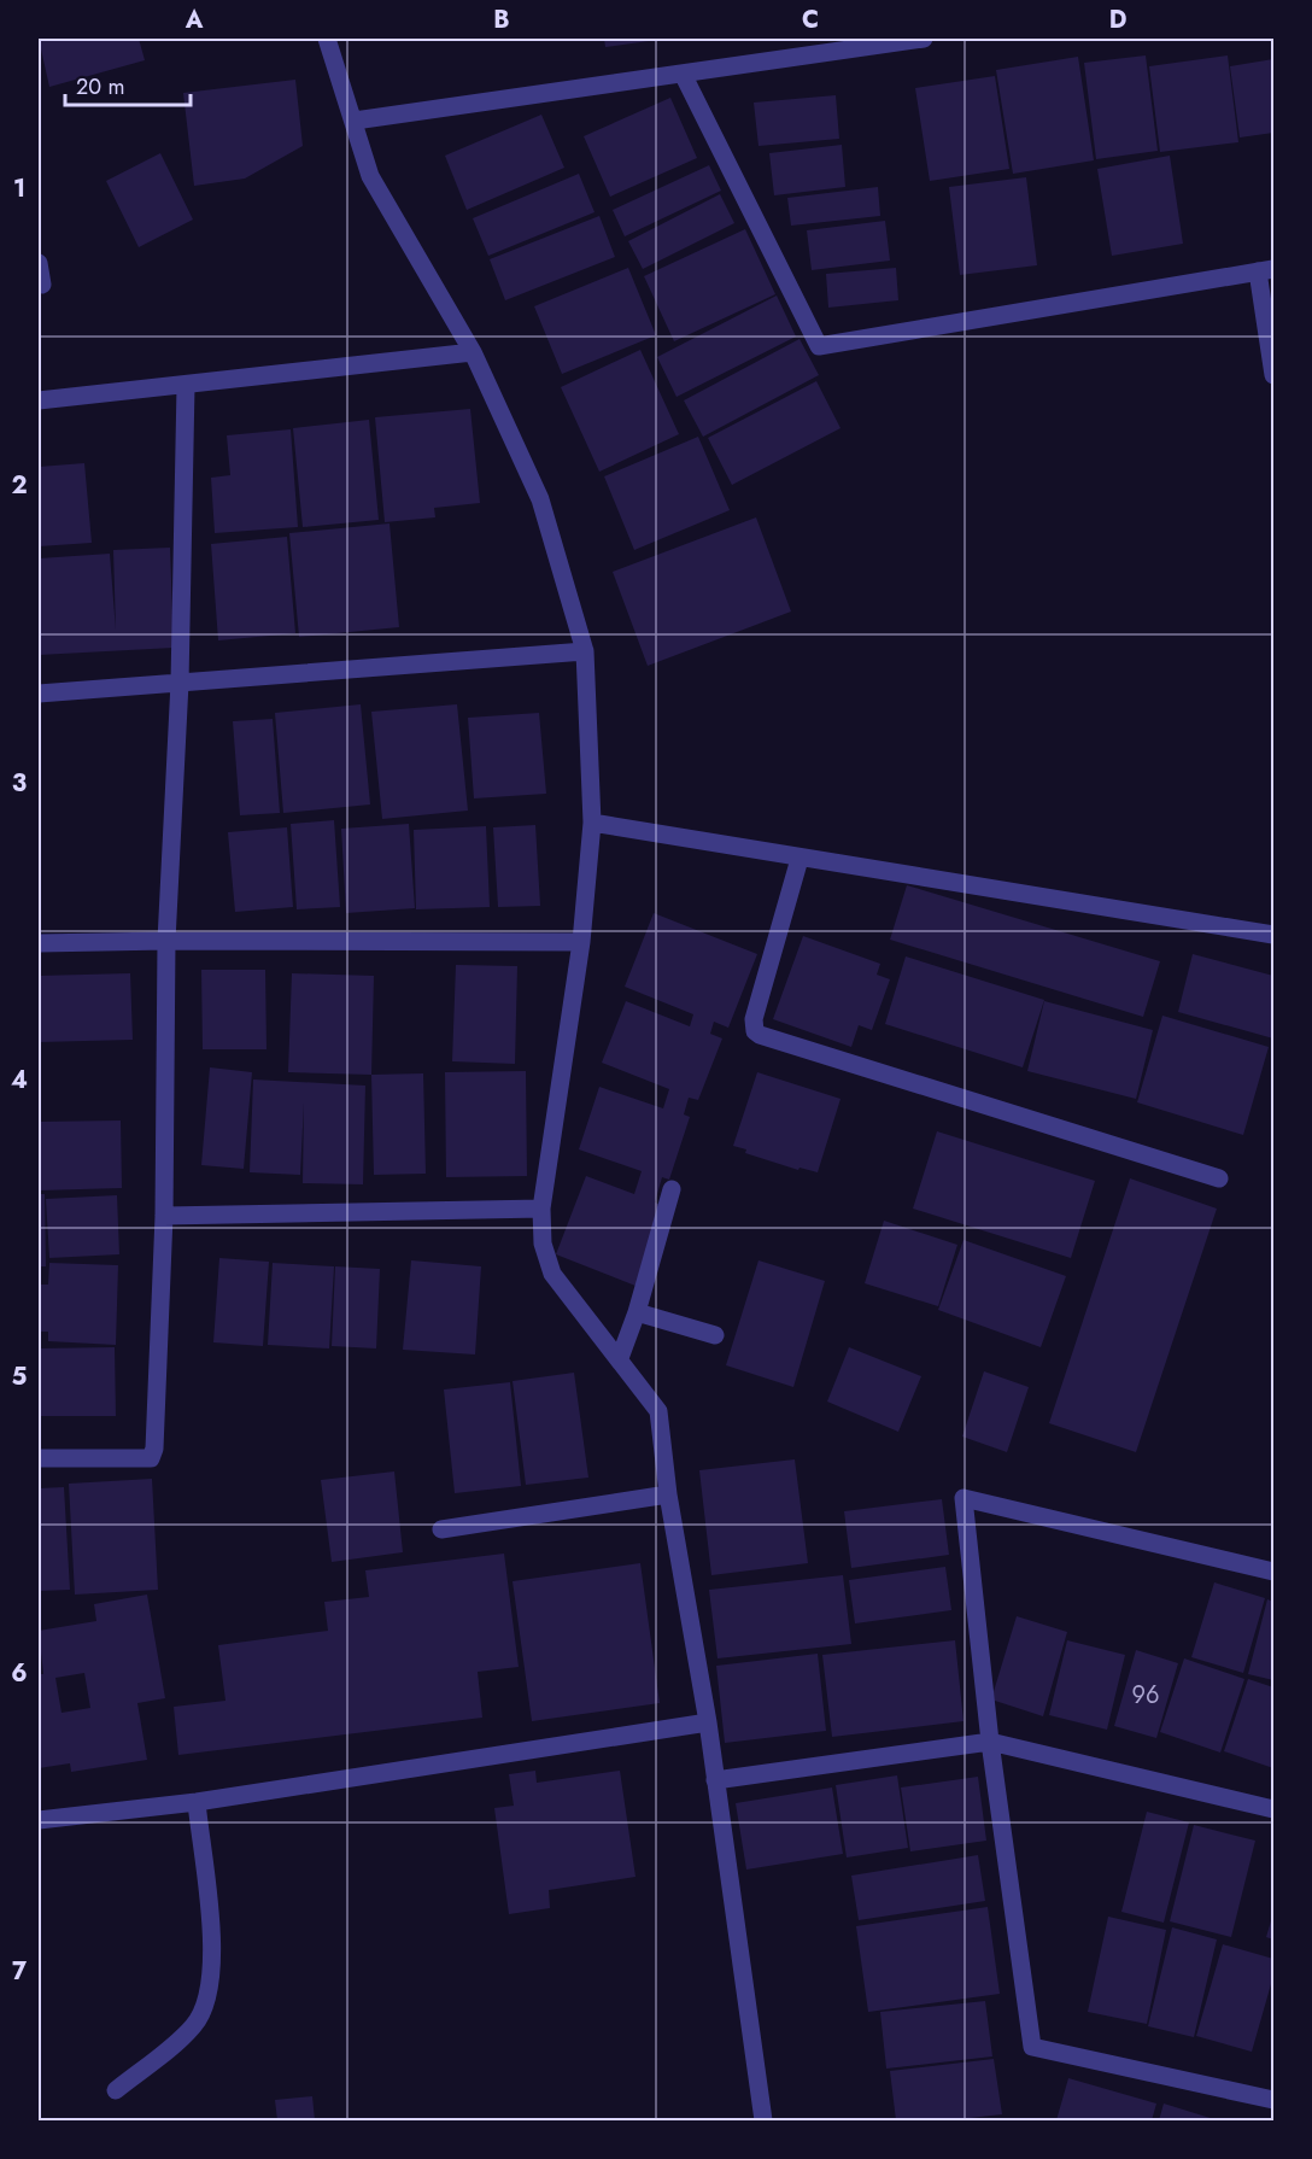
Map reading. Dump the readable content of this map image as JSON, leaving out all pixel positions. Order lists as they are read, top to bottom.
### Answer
{
  "house_numbers": ["96"],
  "scale_bar": "20 m",
  "grid": {
    "columns": [
      "A",
      "B",
      "C",
      "D"
    ],
    "rows": [
      "1",
      "2",
      "3",
      "4",
      "5",
      "6",
      "7"
    ]
  }
}
